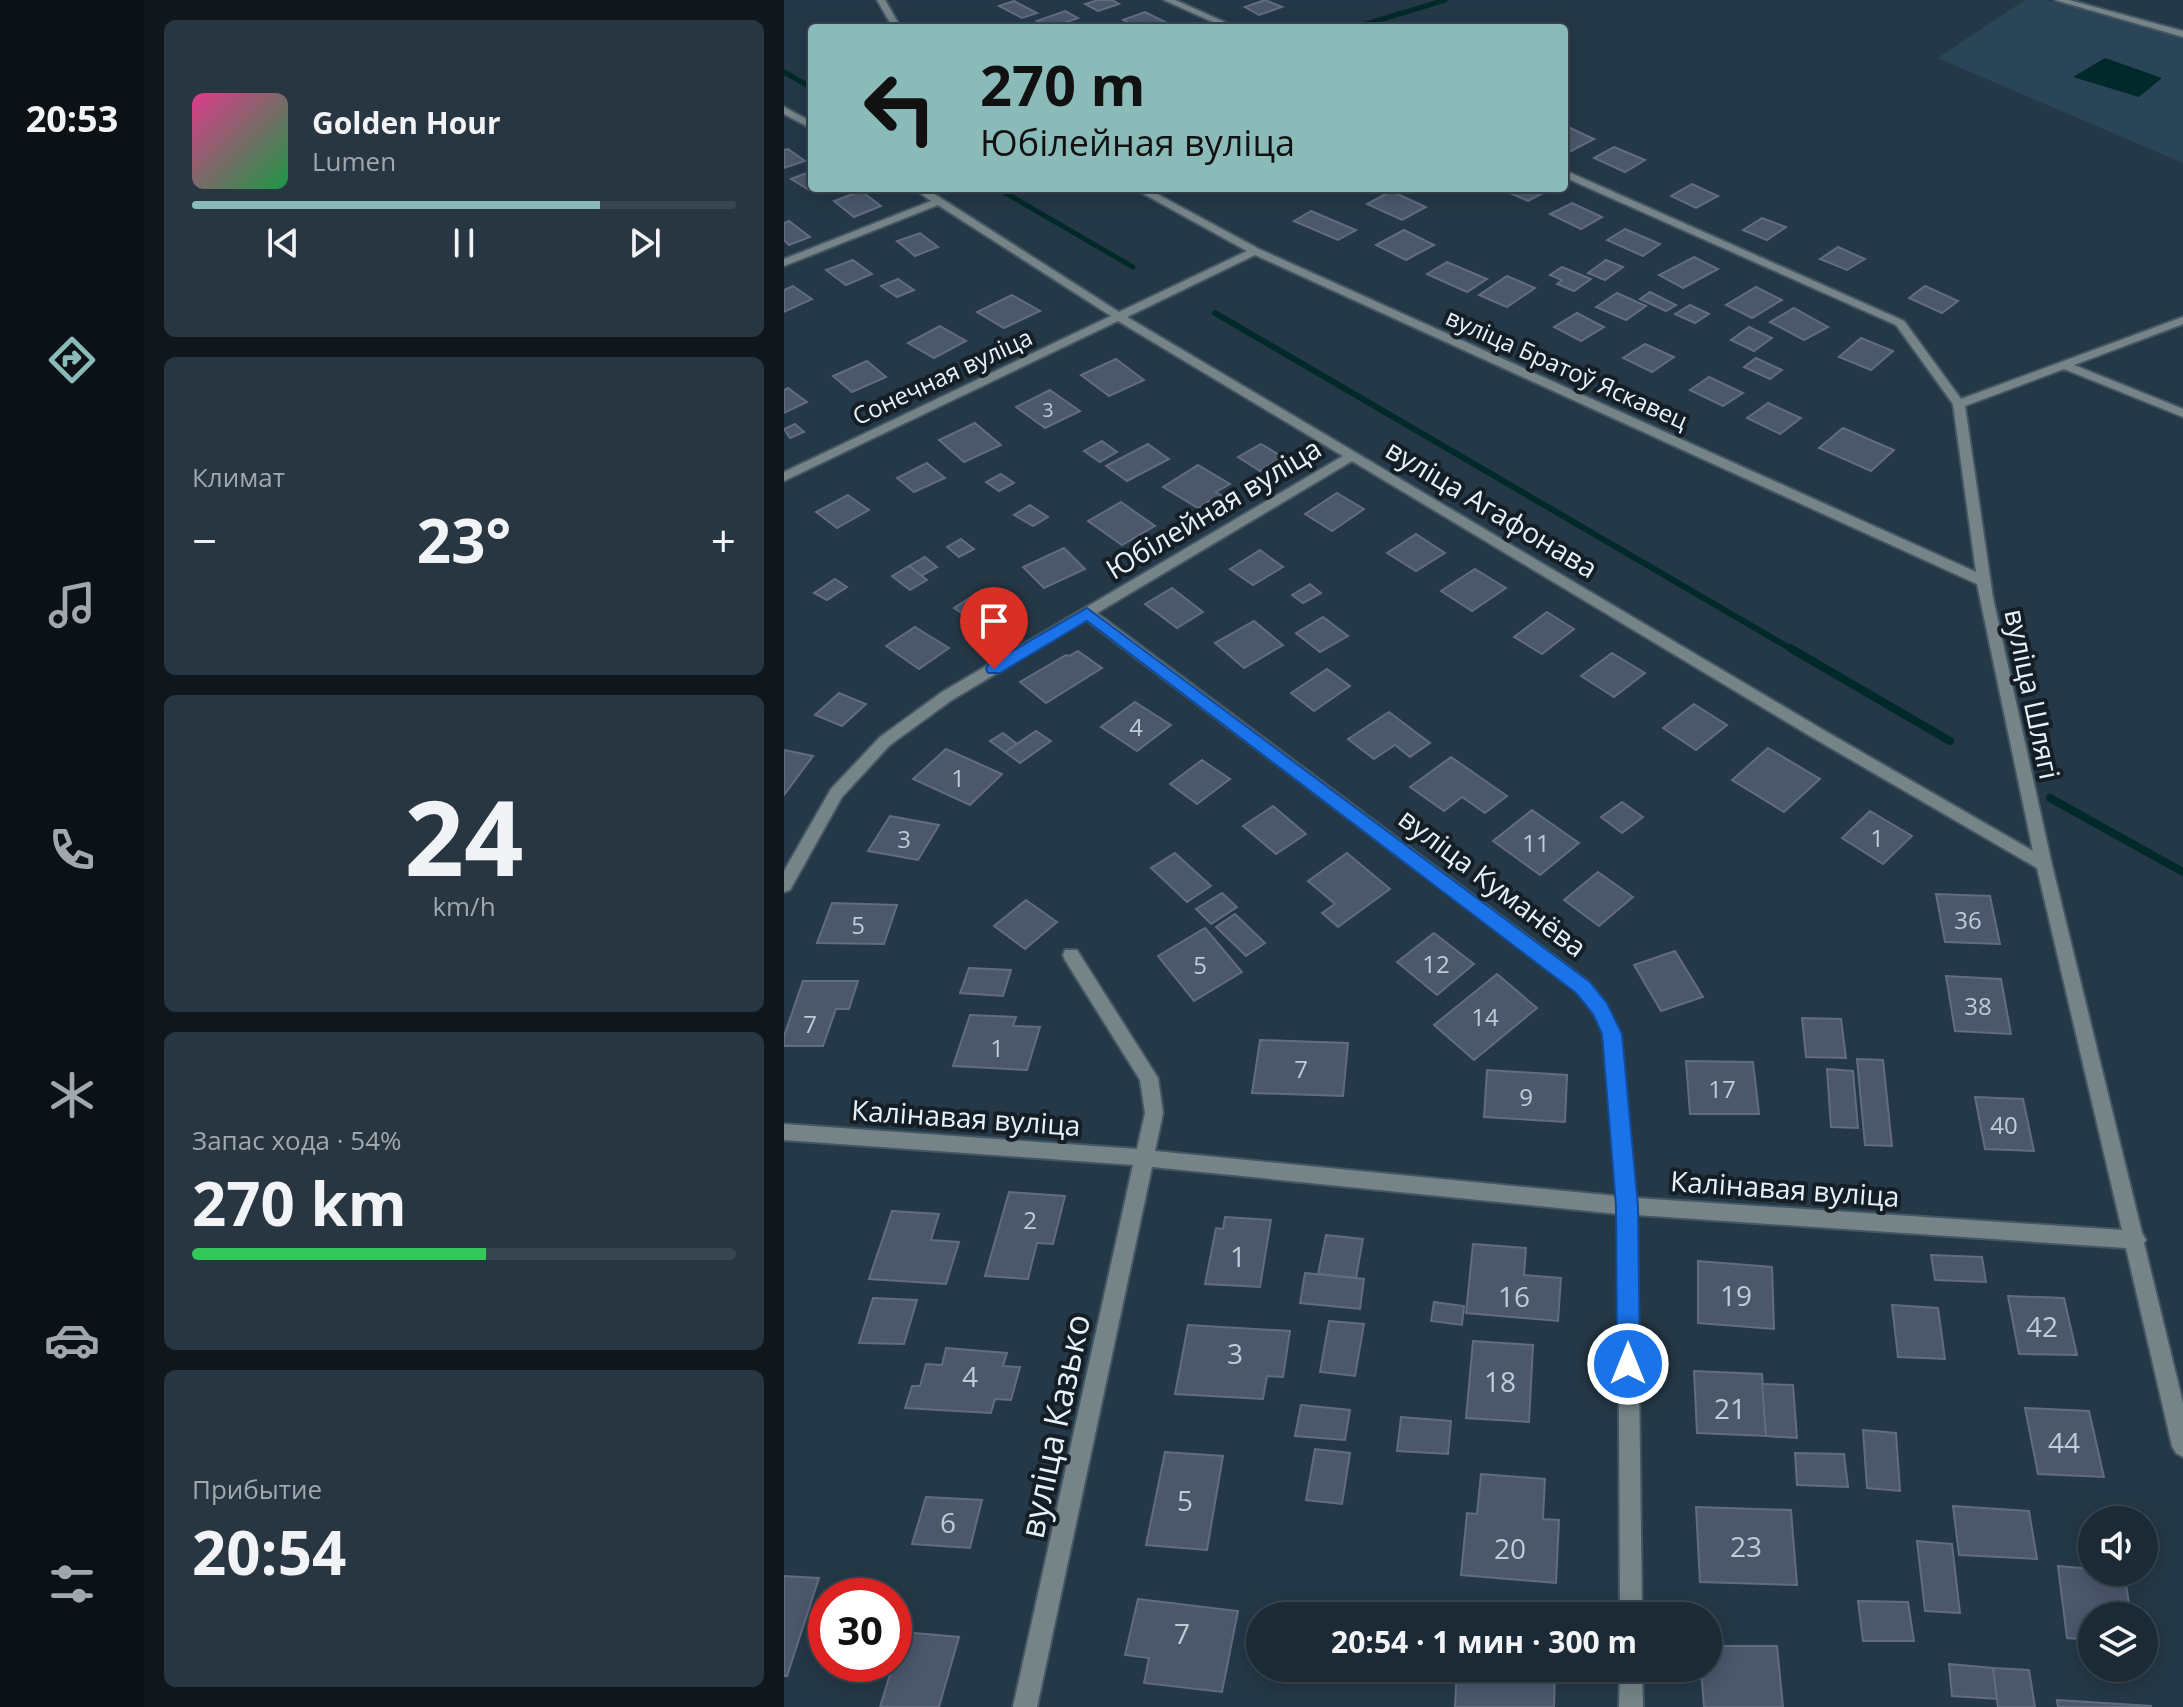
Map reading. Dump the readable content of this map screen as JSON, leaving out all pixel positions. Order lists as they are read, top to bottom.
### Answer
{
  "streets": {
    "street": [
      "вуліца Братоў Яскавец",
      "Сонечная вуліца",
      "Юбілейная вуліца",
      "вуліца Агафонава",
      "вуліца Шлягі",
      "вуліца Куманёва",
      "Калінавая вуліца",
      "вуліца Казько"
    ]
  },
  "crossings": [
    ["вуліца Братоў Яскавец", "Сонечная вуліца"],
    ["вуліца Братоў Яскавец", "вуліца Шлягі"],
    ["Сонечная вуліца", "вуліца Агафонава"],
    ["Юбілейная вуліца", "вуліца Агафонава"],
    ["Юбілейная вуліца", "вуліца Куманёва"],
    ["вуліца Агафонава", "вуліца Шлягі"],
    ["вуліца Шлягі", "Калінавая вуліца"],
    ["вуліца Куманёва", "Калінавая вуліца"],
    ["Калінавая вуліца", "вуліца Казько"]
  ],
  "house_numbers": [
    "3",
    "4",
    "1",
    "1",
    "3",
    "11",
    "36",
    "5",
    "12",
    "5",
    "38",
    "14",
    "7",
    "1",
    "7",
    "17",
    "9",
    "40",
    "2",
    "1",
    "19",
    "16",
    "42",
    "3",
    "4",
    "18",
    "21",
    "44",
    "5",
    "6",
    "23",
    "20",
    "7"
  ],
  "page": {
    "tabs": "20:53",
    "turn": ["270 m", "Юбілейная вуліца"],
    "song": ["Golden Hour", "Lumen"],
    "tile": [
      "Климат",
      ["24", "km/h"],
      ["Запас хода · 54%", "270 km"],
      ["Прибытие", "20:54"]
    ],
    "heat": ["−", "23°", "+"],
    "limit": "30",
    "trip": "20:54 · 1 мин · 300 m"
  }
}
